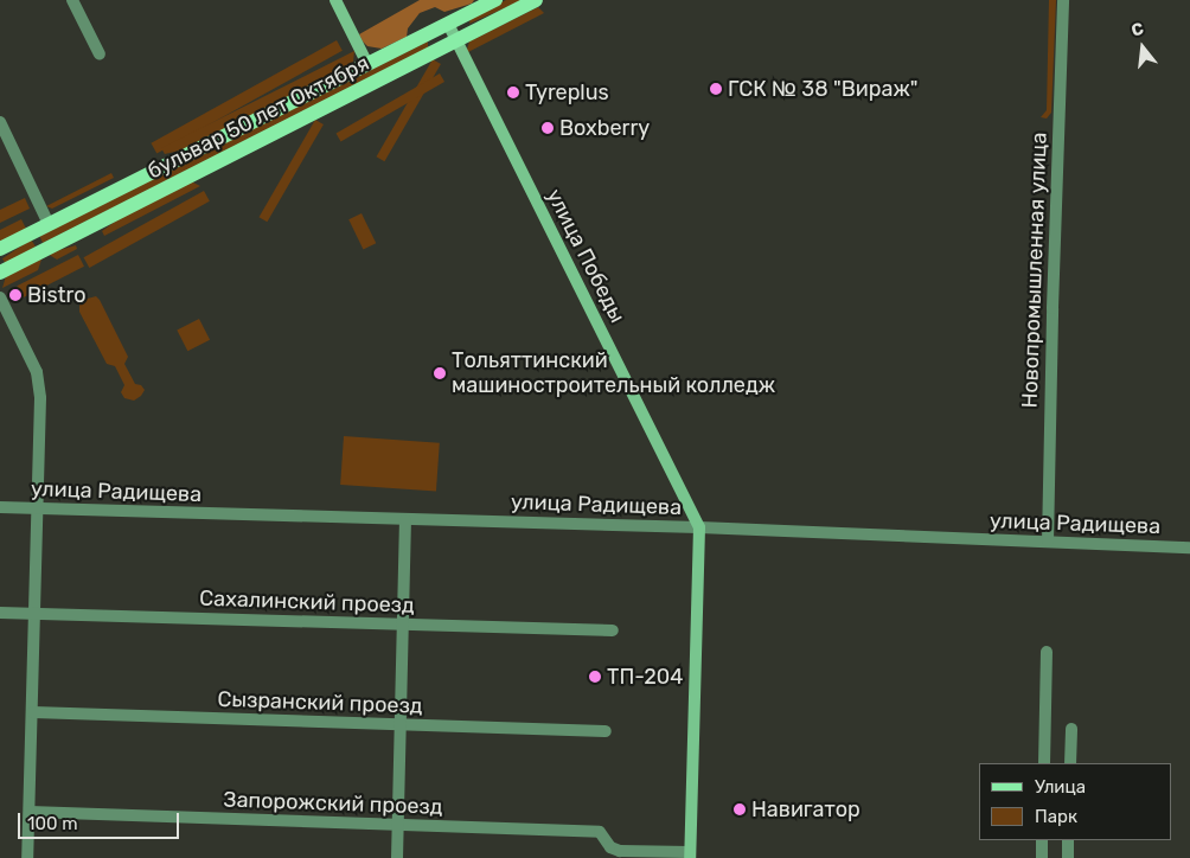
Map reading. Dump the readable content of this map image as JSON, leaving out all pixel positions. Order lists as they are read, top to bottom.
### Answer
{
  "streets": {
    "main road": ["бульвар 50 лет Октября", "улица Победы"],
    "street": [
      "Новопромышленная улица",
      "улица Радищева",
      "Сахалинский проезд",
      "Сызранский проезд",
      "Запорожский проезд"
    ]
  },
  "crossings": [
    ["бульвар 50 лет Октября", "улица Победы"],
    ["улица Победы", "улица Радищева"],
    ["улица Победы", "Запорожский проезд"],
    ["Новопромышленная улица", "улица Радищева"]
  ],
  "places": [
    "ГСК № 38 \"Вираж\"",
    "Tyreplus",
    "Boxberry",
    "Bistro",
    "Тольяттинский машиностроительный колледж",
    "ТП-204",
    "Навигатор"
  ],
  "legend": ["Улица", "Парк"],
  "scale_bar": "100 m",
  "north": "top"
}
